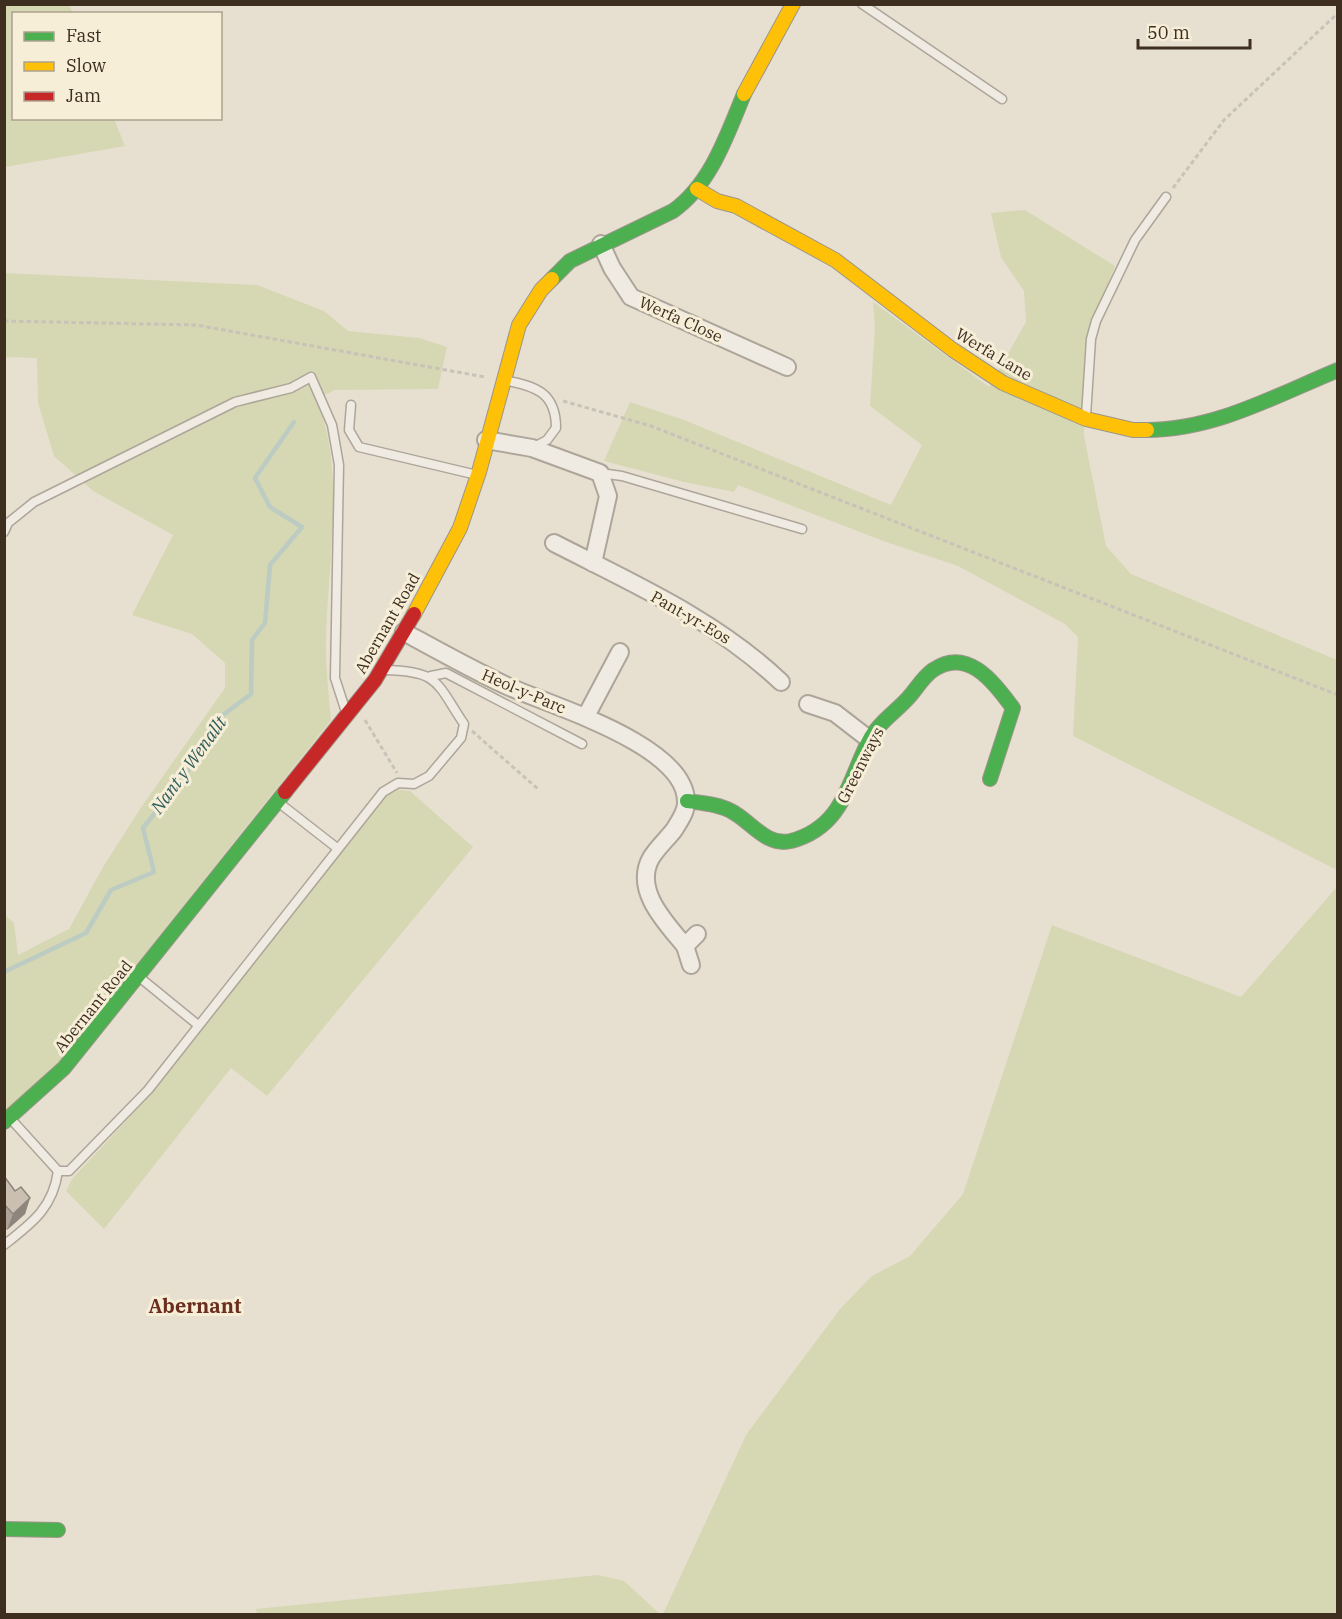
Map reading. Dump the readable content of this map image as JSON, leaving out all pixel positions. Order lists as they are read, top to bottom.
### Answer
{
  "streets": {
    "street": [
      "Werfa Close",
      "Werfa Lane",
      "Pant-yr-Eos",
      "Abernant Road",
      "Heol-y-Parc",
      "Greenways"
    ]
  },
  "crossings": [
    ["Werfa Close", "Abernant Road"],
    ["Werfa Lane", "Abernant Road"],
    ["Abernant Road", "Heol-y-Parc"],
    ["Heol-y-Parc", "Greenways"]
  ],
  "districts": ["Abernant"],
  "water": ["Nant y Wenallt"],
  "legend": ["Fast", "Slow", "Jam"],
  "scale_bar": "50 m"
}
